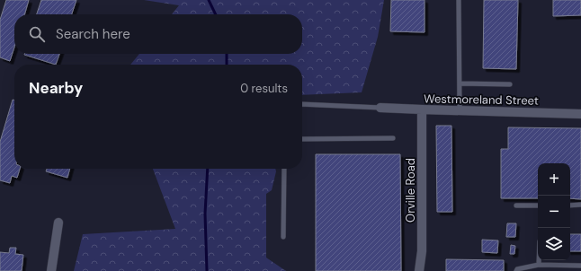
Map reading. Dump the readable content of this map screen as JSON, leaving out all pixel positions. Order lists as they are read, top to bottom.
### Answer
{
  "streets": {
    "street": ["Westmoreland Street", "Orville Road"]
  },
  "crossings": [
    ["Westmoreland Street", "Orville Road"]
  ],
  "page": {
    "search": "Search here",
    "heading": ["Nearby", "0 results"],
    "map_buttons": ["+", "−"]
  }
}
